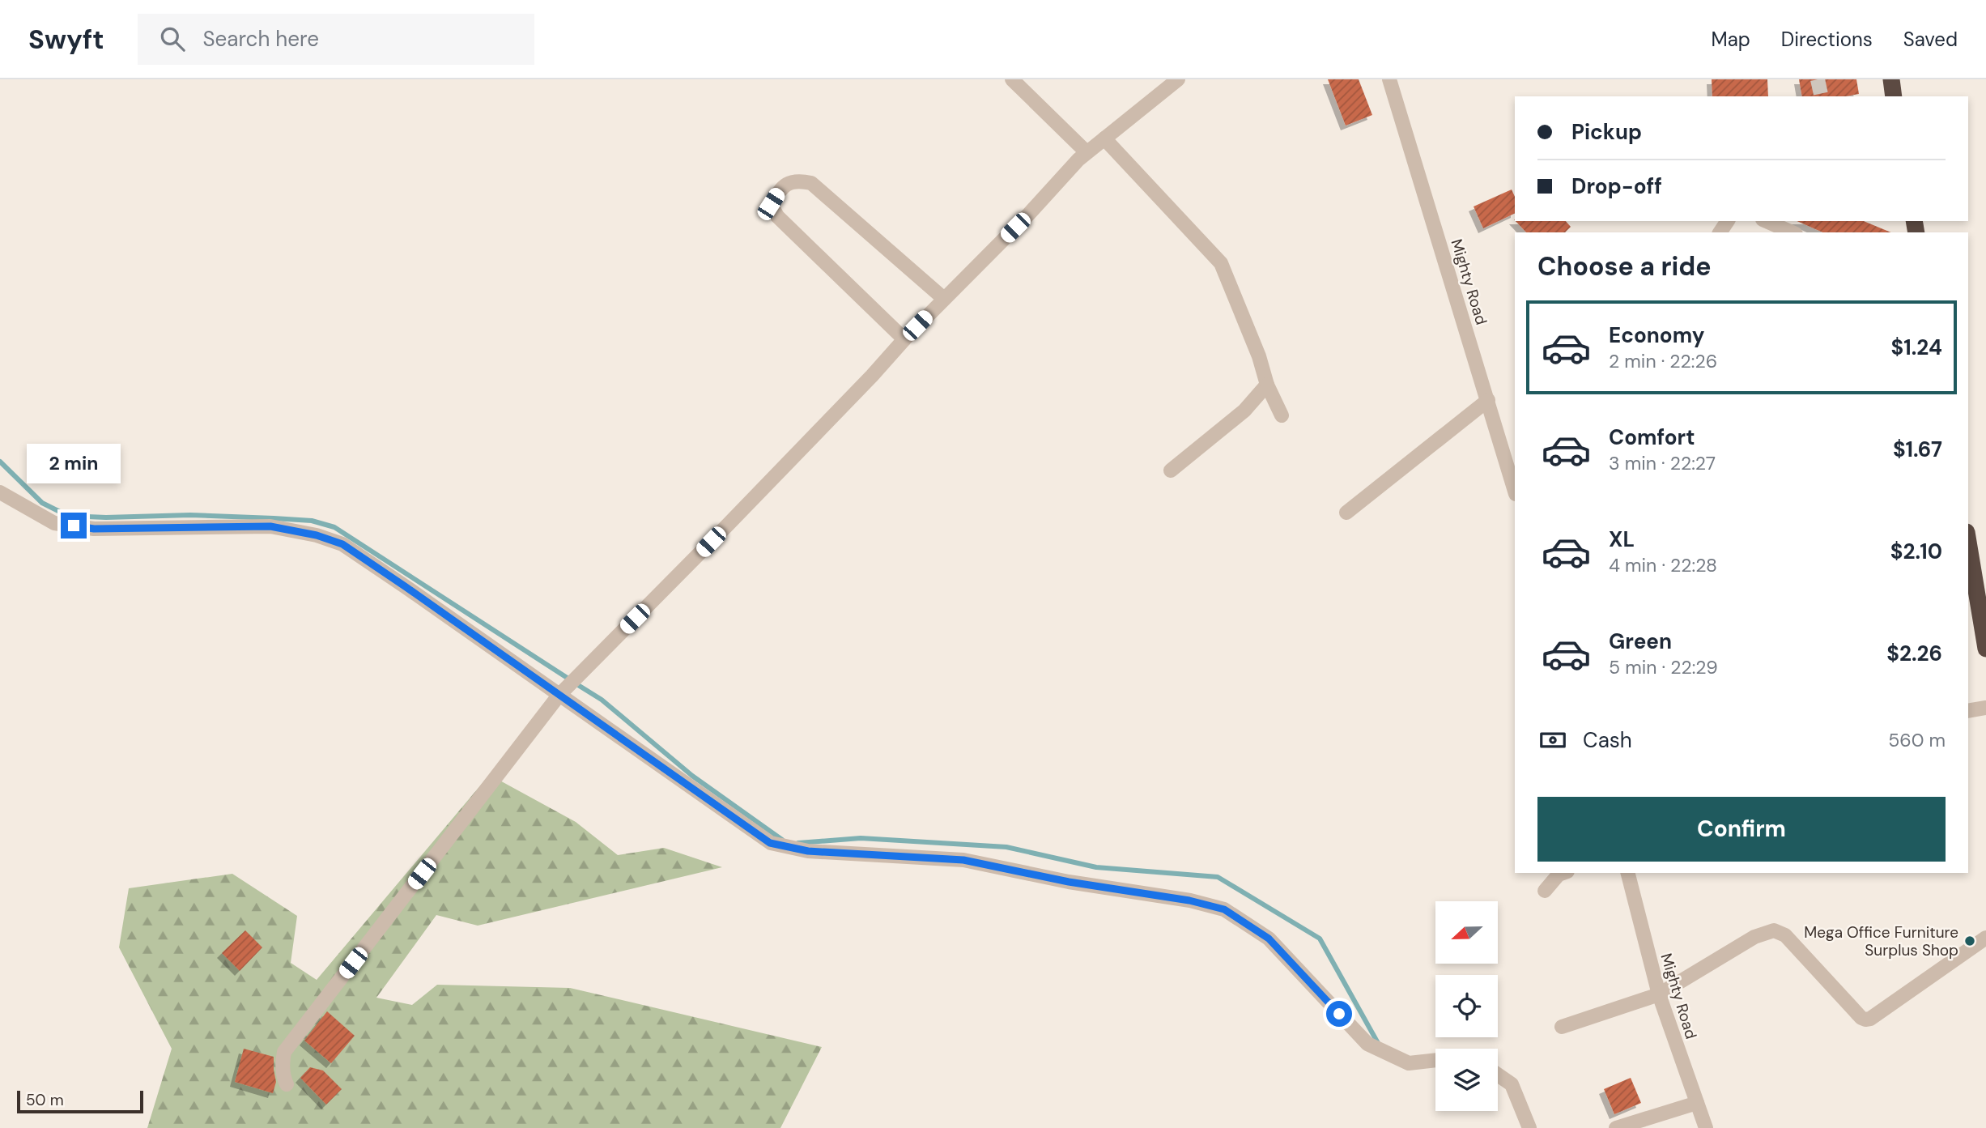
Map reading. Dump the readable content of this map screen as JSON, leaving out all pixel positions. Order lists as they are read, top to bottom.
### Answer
{
  "streets": {
    "street": ["Mighty Road"]
  },
  "places": ["Mega Office Furniture Surplus Shop"],
  "scale_bar": "50 m",
  "north": "left",
  "page": {
    "header": "Swyft",
    "search": "Search here",
    "nav": ["Map", "Directions", "Saved"],
    "banner": ["Pickup", "Drop-off"],
    "heading": "Choose a ride",
    "list": [
      {
        "name": "Economy",
        "note": "2 min · 22:26",
        "value": "$1.24"
      },
      {
        "name": "Comfort",
        "note": "3 min · 22:27",
        "value": "$1.67"
      },
      {
        "name": "XL",
        "note": "4 min · 22:28",
        "value": "$2.10"
      },
      {
        "name": "Green",
        "note": "5 min · 22:29",
        "value": "$2.26"
      }
    ],
    "bubble": "2 min",
    "pay": ["Cash", "560 m"],
    "buttons": "Confirm",
    "scale": "50 m"
  }
}
